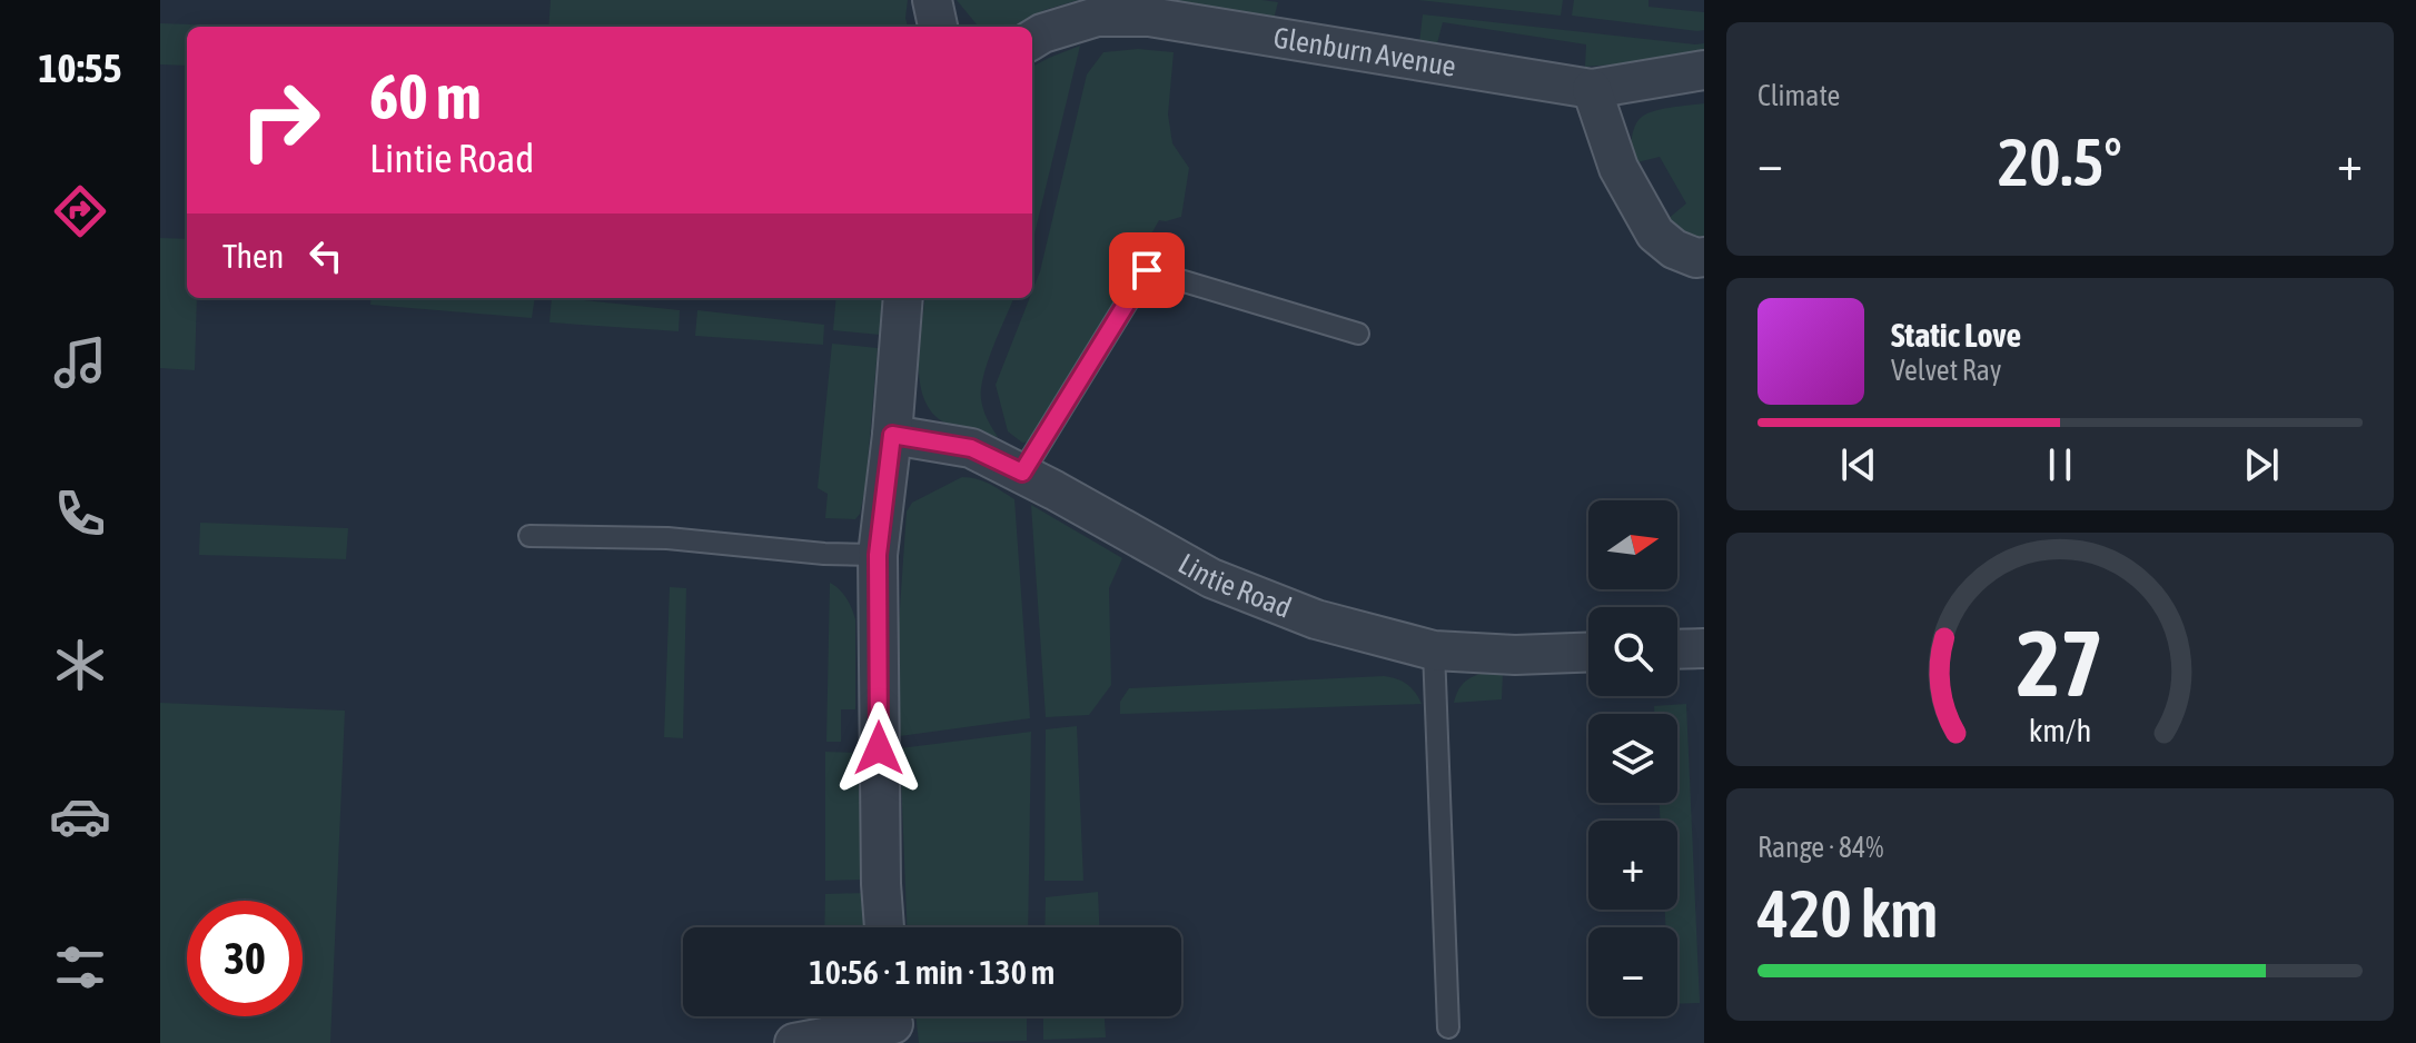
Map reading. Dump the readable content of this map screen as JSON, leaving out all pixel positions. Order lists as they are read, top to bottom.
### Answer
{
  "streets": {
    "street": ["Glenburn Avenue", "Lintie Road"]
  },
  "north": "right",
  "page": {
    "tabs": "10:55",
    "tile": [
      "Climate",
      ["Range · 84%", "420 km"]
    ],
    "turn": ["60 m", "Lintie Road"],
    "heat": ["−", "20.5°", "+"],
    "then": "Then",
    "song": ["Static Love", "Velvet Ray"],
    "map_buttons": ["+", "−"],
    "limit": "30",
    "trip": "10:56 · 1 min · 130 m",
    "gauge": ["27", "km/h"]
  }
}
